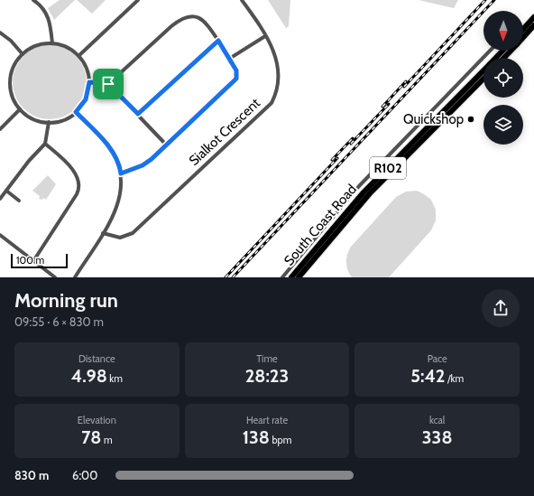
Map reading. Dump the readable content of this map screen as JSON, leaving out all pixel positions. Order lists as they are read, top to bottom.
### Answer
{
  "streets": {
    "main road": ["R102", "South Coast Road"],
    "street": ["Sialkot Crescent"]
  },
  "places": ["Quickshop"],
  "scale_bar": "100 m",
  "north": "bottom",
  "page": {
    "scale": "100 m",
    "heading": ["Morning run", "09:55 · 6 × 830 m"],
    "stats": [
      ["Distance", "4.98 km"],
      ["Time", "28:23"],
      ["Pace", "5:42 /km"],
      ["Elevation", "78 m"],
      ["Heart rate", "138 bpm"],
      ["kcal", "338"]
    ],
    "list": [
      {
        "name": "830 m",
        "note": "6:00"
      }
    ]
  }
}
